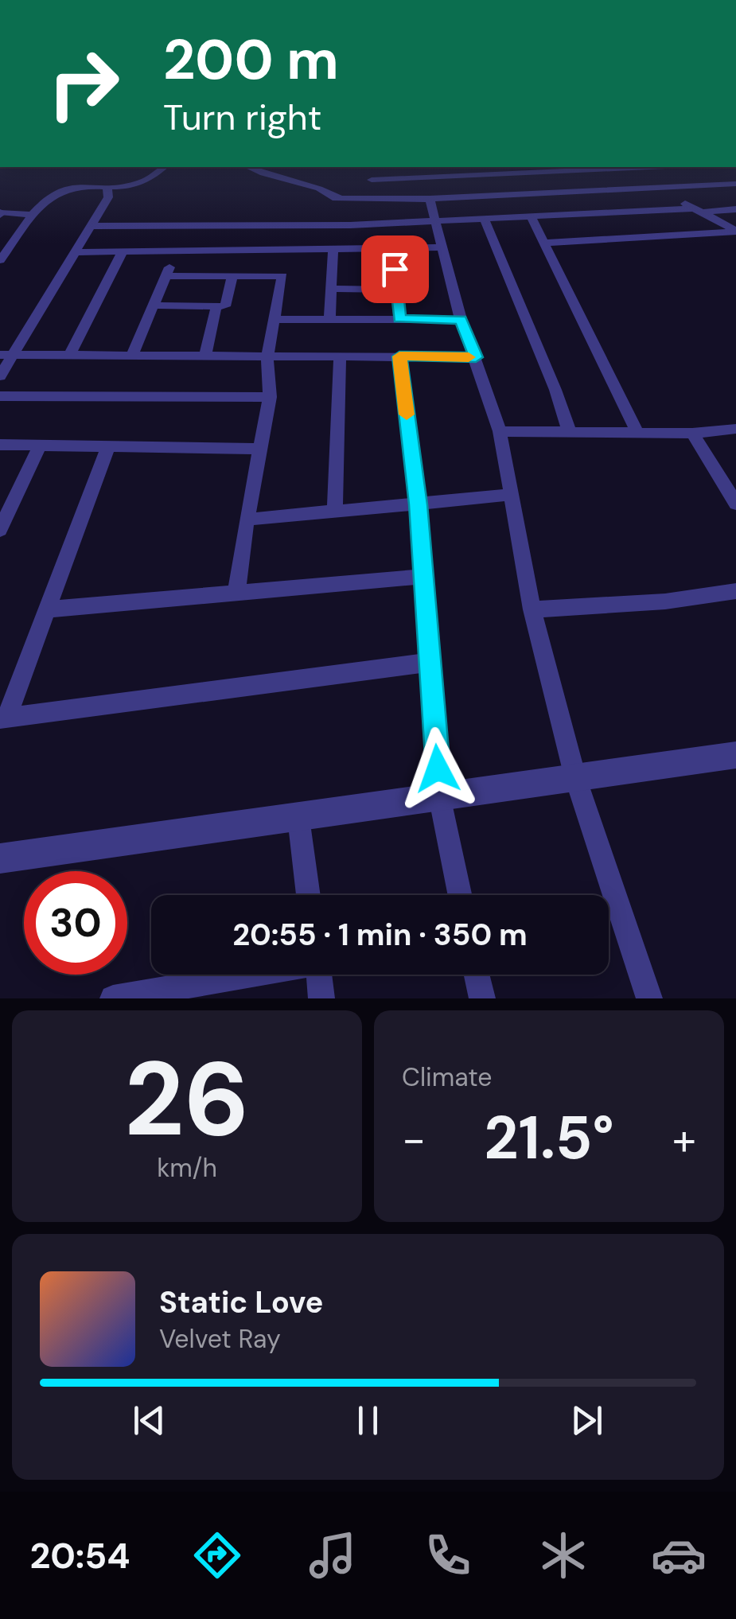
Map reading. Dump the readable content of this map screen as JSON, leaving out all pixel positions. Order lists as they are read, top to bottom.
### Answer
{
  "page": {
    "turn": ["200 m", "Turn right"],
    "limit": "30",
    "trip": "20:55 · 1 min · 350 m",
    "tile": [
      ["26", "km/h"],
      "Climate"
    ],
    "heat": ["−", "21.5°", "+"],
    "song": ["Static Love", "Velvet Ray"],
    "tabs": "20:54"
  }
}
